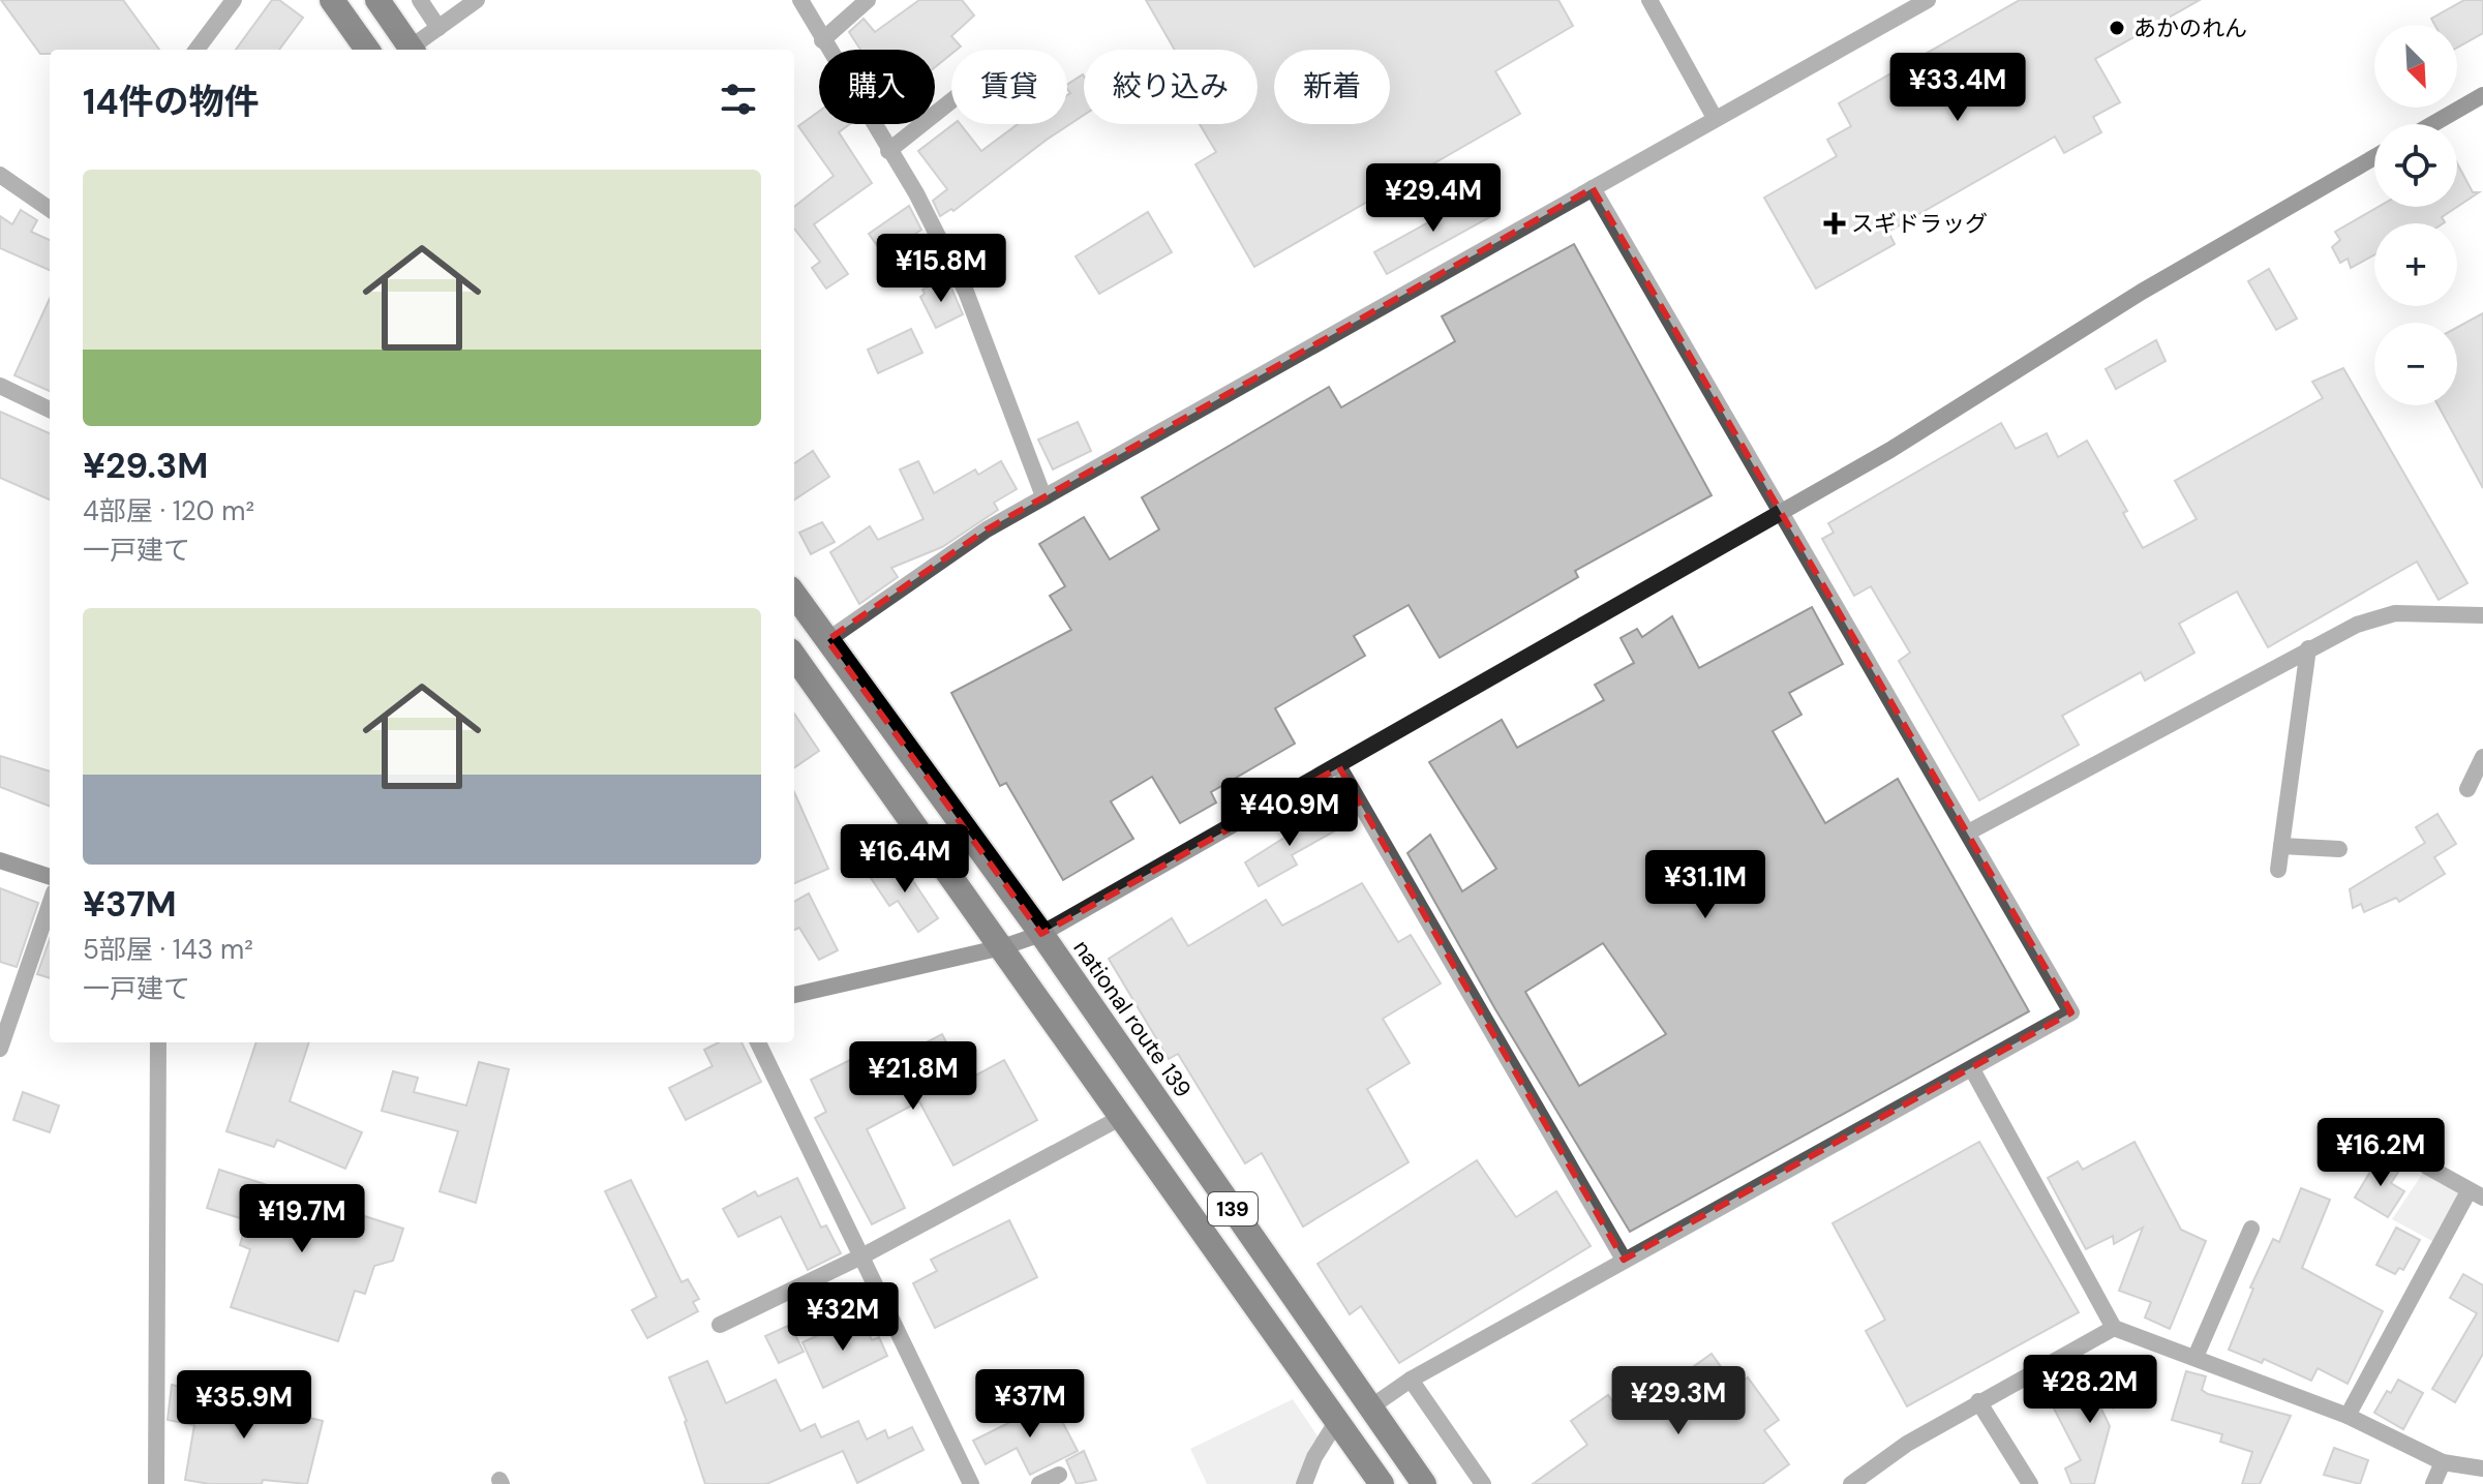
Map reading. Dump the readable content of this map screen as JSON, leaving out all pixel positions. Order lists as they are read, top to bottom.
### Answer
{
  "streets": {
    "highway": ["national route 139", "139"]
  },
  "places": {
    "other": ["あかのれん"],
    "health": ["スギドラッグ"]
  },
  "north": "bottom right",
  "page": {
    "map_buttons": ["+", "−"],
    "chip": [
      "購入",
      "賃貸",
      "絞り込み",
      "新着"
    ],
    "heading": "14件の物件",
    "price": [
      "¥33.4M",
      "¥29.4M",
      "¥15.8M",
      "¥40.9M",
      "¥16.4M",
      "¥31.1M",
      "¥21.8M",
      "¥16.2M",
      "¥19.7M",
      "¥32M",
      "¥28.2M",
      "¥29.3M",
      "¥37M",
      "¥35.9M"
    ],
    "list": [
      {
        "name": "¥29.3M",
        "note": "4部屋 · 120 m² · 一戸建て"
      },
      {
        "name": "¥37M",
        "note": "5部屋 · 143 m² · 一戸建て"
      }
    ]
  }
}
